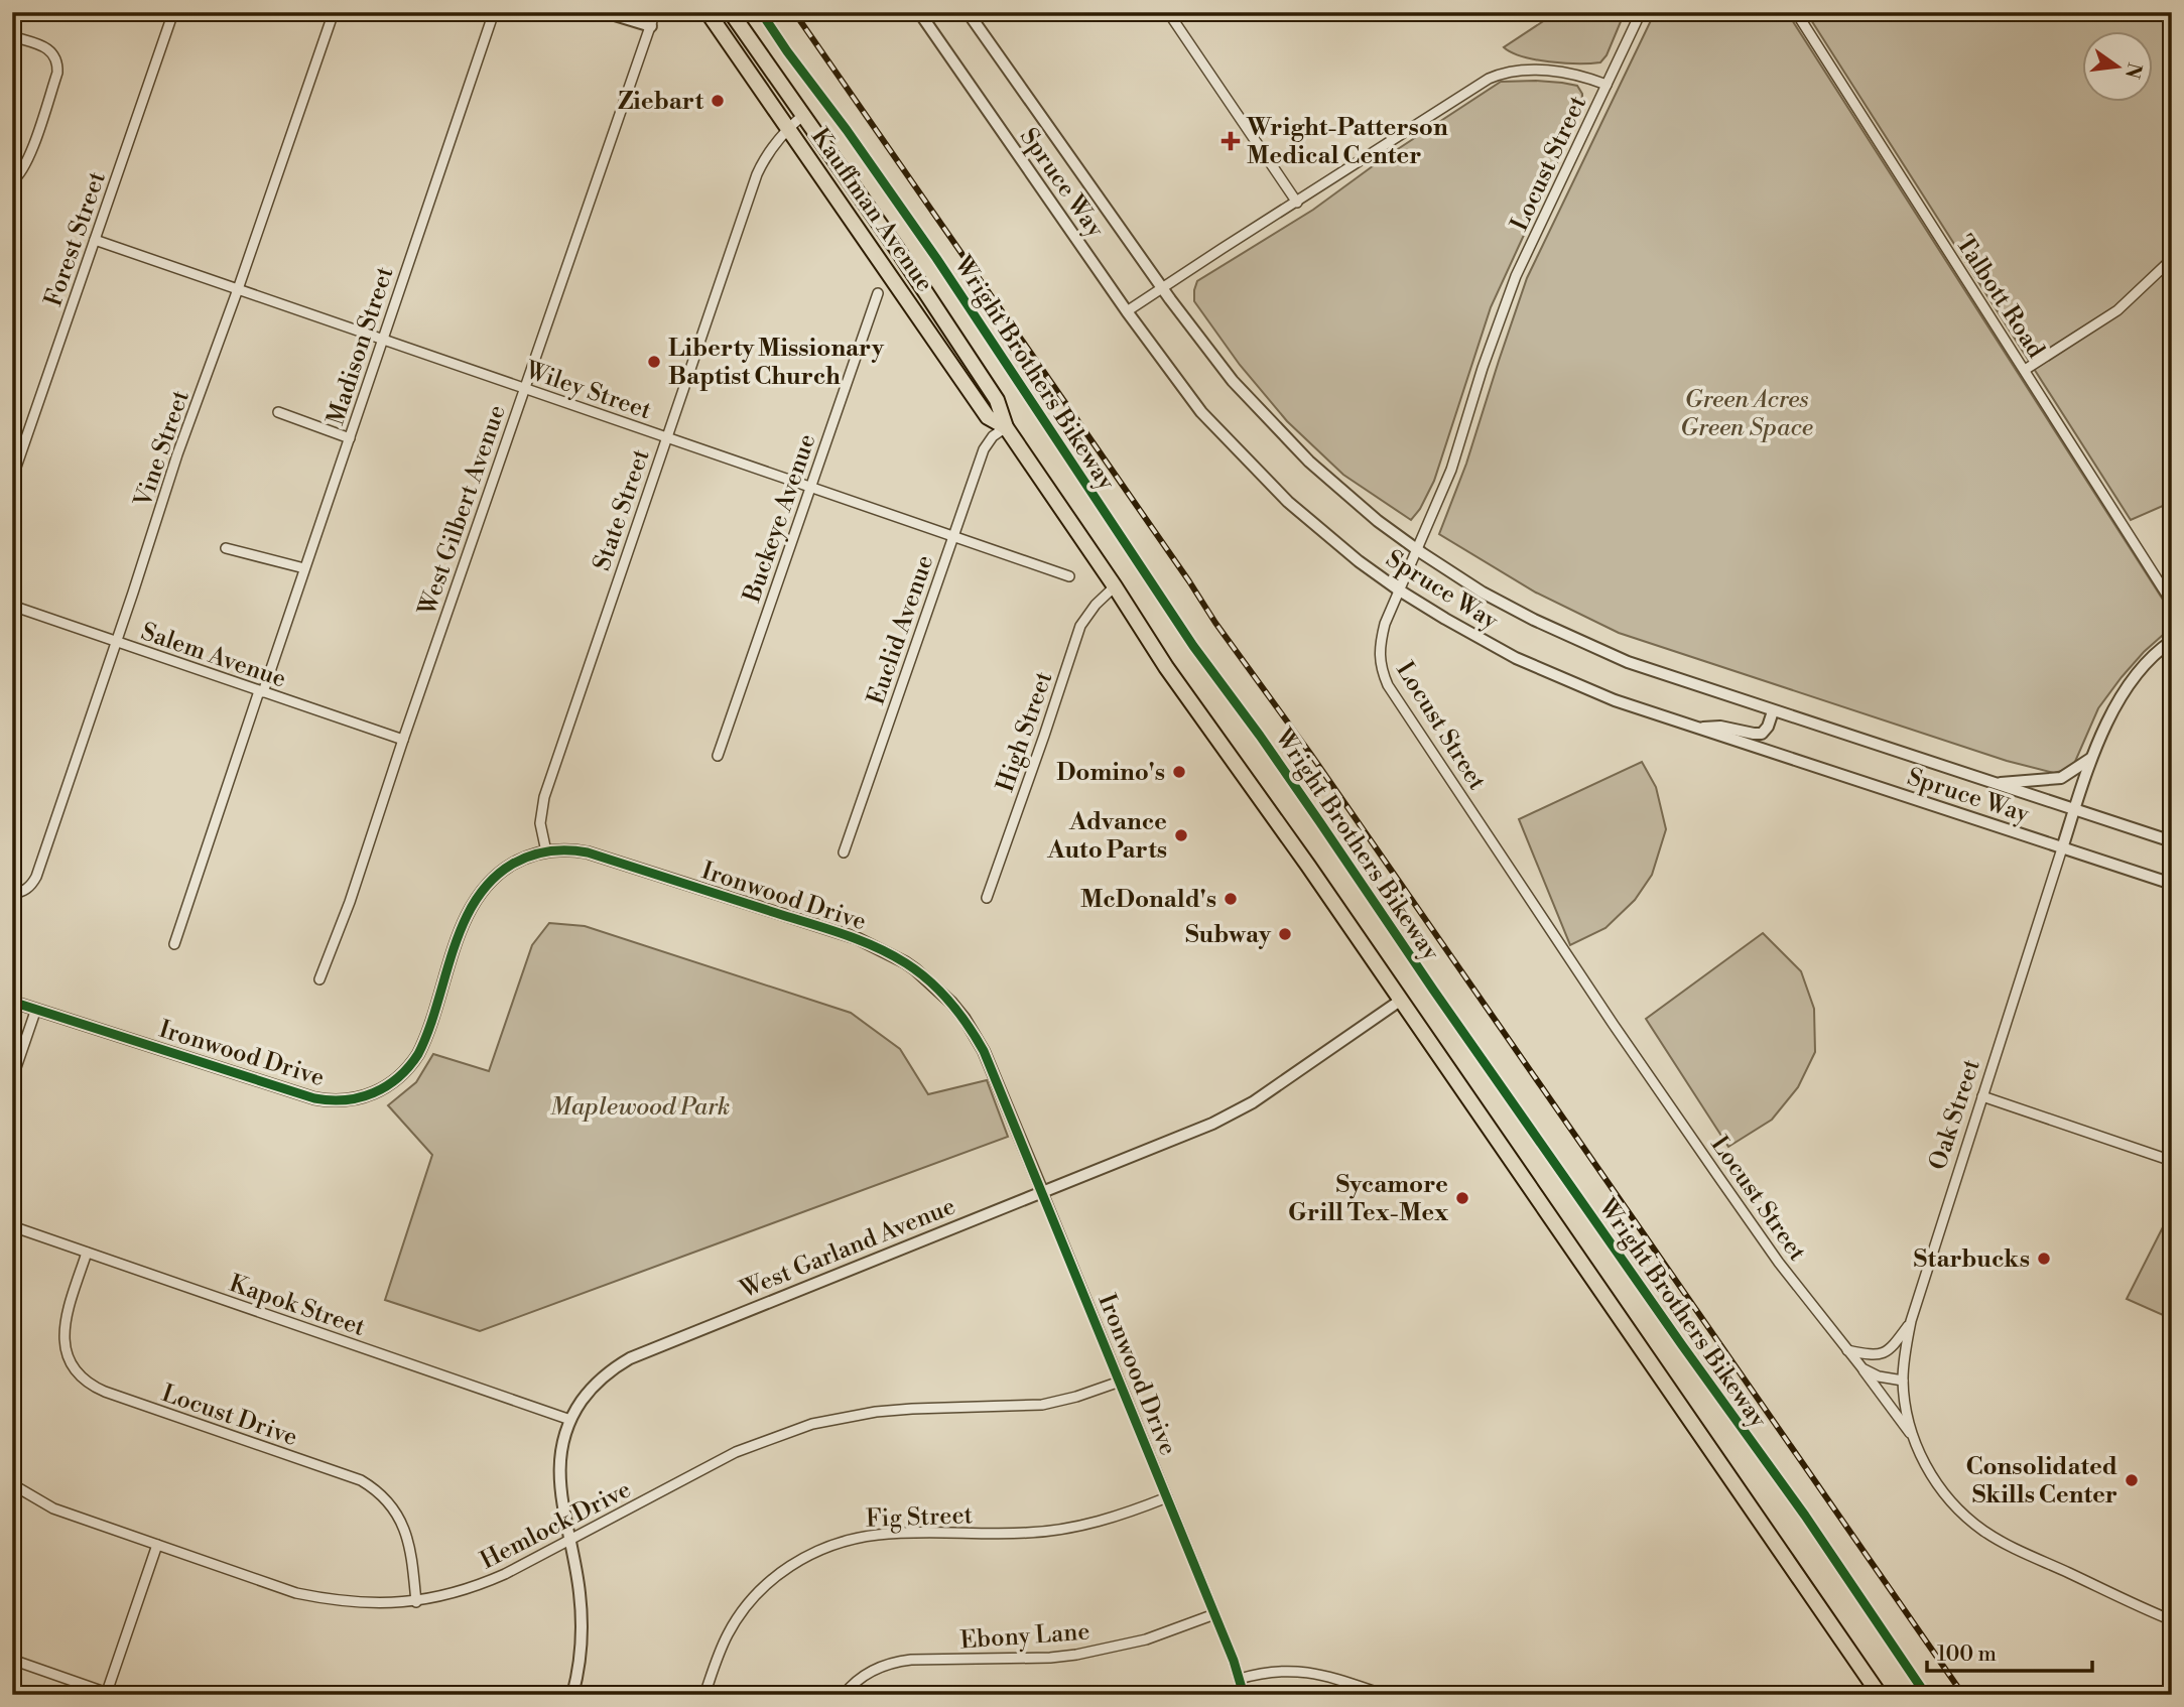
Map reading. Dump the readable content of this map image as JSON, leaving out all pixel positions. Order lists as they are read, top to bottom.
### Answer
{
  "streets": {
    "main road": ["Kauffman Avenue"],
    "street": [
      "Locust Street",
      "Spruce Way",
      "Forest Street",
      "Talbott Road",
      "Madison Street",
      "Wiley Street",
      "Vine Street",
      "West Gilbert Avenue",
      "State Street",
      "Buckeye Avenue",
      "Euclid Avenue",
      "Salem Avenue",
      "High Street",
      "Ironwood Drive",
      "Oak Street",
      "West Garland Avenue",
      "Kapok Street",
      "Locust Drive",
      "Fig Street",
      "Hemlock Drive",
      "Ebony Lane"
    ],
    "cycle path": ["Wright Brothers Bikeway"]
  },
  "crossings": [
    ["Locust Street", "Spruce Way"],
    ["Locust Street", "Oak Street"],
    ["Spruce Way", "Oak Street"],
    ["Kauffman Avenue", "State Street"],
    ["Kauffman Avenue", "Euclid Avenue"],
    ["Kauffman Avenue", "High Street"],
    ["Kauffman Avenue", "West Garland Avenue"],
    ["Forest Street", "Wiley Street"],
    ["Madison Street", "Wiley Street"],
    ["Madison Street", "Salem Avenue"],
    ["Wiley Street", "Vine Street"],
    ["Wiley Street", "West Gilbert Avenue"],
    ["Wiley Street", "State Street"],
    ["Wiley Street", "Buckeye Avenue"],
    ["Wiley Street", "Euclid Avenue"],
    ["Vine Street", "Salem Avenue"],
    ["West Gilbert Avenue", "Salem Avenue"],
    ["State Street", "Ironwood Drive"],
    ["Ironwood Drive", "West Garland Avenue"],
    ["Ironwood Drive", "Fig Street"],
    ["Ironwood Drive", "Hemlock Drive"],
    ["Ironwood Drive", "Ebony Lane"],
    ["West Garland Avenue", "Kapok Street"],
    ["West Garland Avenue", "Hemlock Drive"],
    ["Kapok Street", "Locust Drive"],
    ["Locust Drive", "Hemlock Drive"]
  ],
  "parks": ["Green Acres Green Space", "Maplewood Park"],
  "places": {
    "other": [
      "Ziebart",
      "Liberty Missionary Baptist Church",
      "Domino's",
      "Advance Auto Parts",
      "McDonald's",
      "Subway",
      "Sycamore Grill Tex-Mex",
      "Starbucks",
      "Consolidated Skills Center"
    ],
    "health": ["Wright-Patterson Medical Center"]
  },
  "scale_bar": "100 m",
  "north": "right"
}
